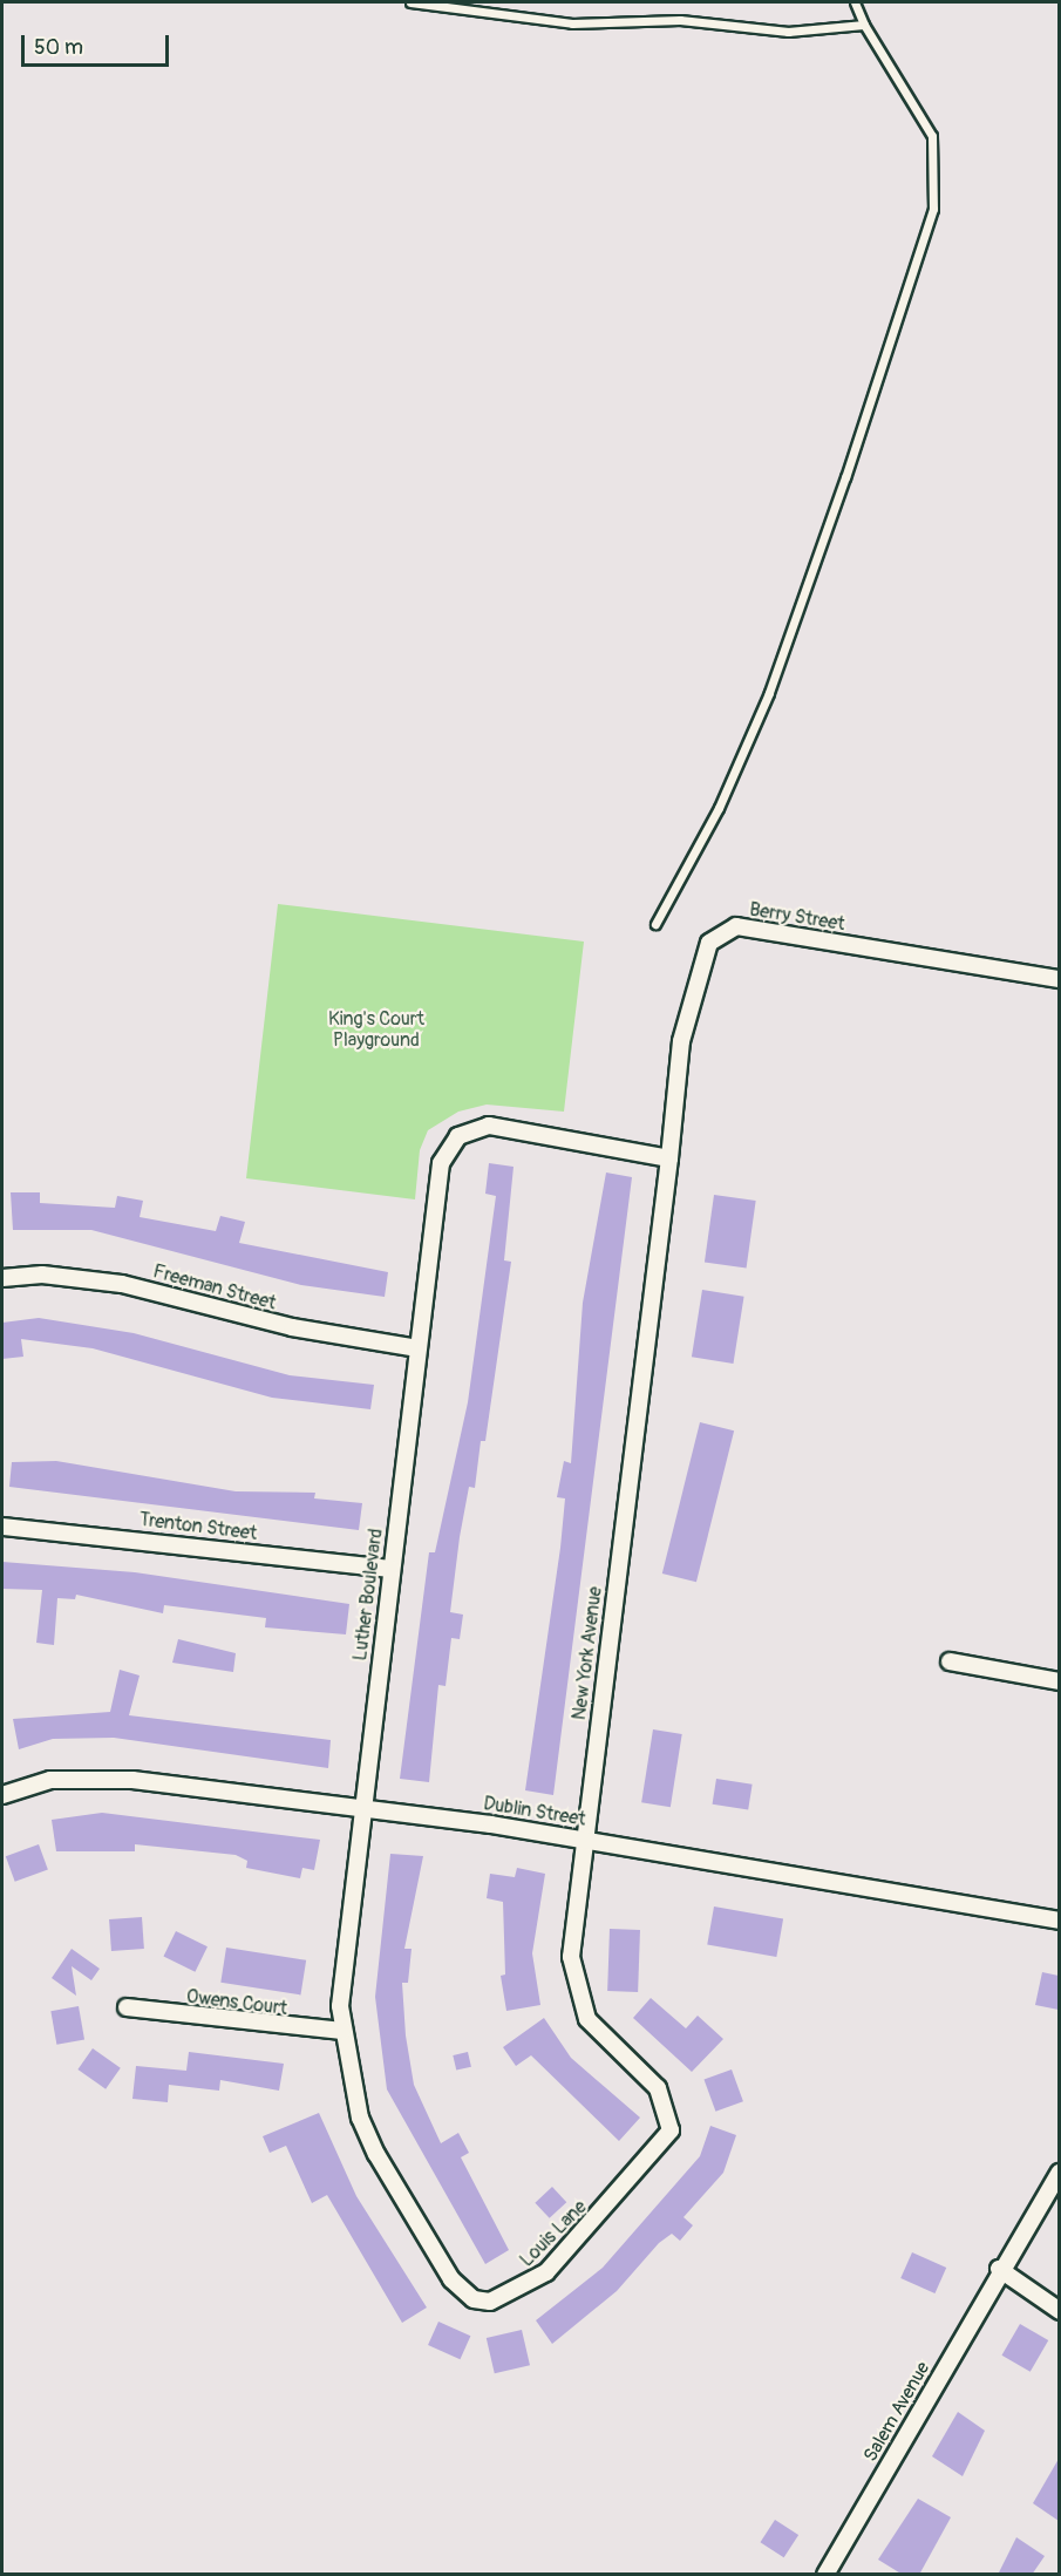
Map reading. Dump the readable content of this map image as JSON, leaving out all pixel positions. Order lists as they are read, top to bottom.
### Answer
{
  "streets": {
    "street": [
      "Berry Street",
      "Freeman Street",
      "Trenton Street",
      "Luther Boulevard",
      "New York Avenue",
      "Dublin Street",
      "Owens Court",
      "Louis Lane",
      "Salem Avenue"
    ]
  },
  "crossings": [
    ["Berry Street", "Luther Boulevard"],
    ["Berry Street", "New York Avenue"],
    ["Freeman Street", "Luther Boulevard"],
    ["Trenton Street", "Luther Boulevard"],
    ["Luther Boulevard", "New York Avenue"],
    ["Luther Boulevard", "Dublin Street"],
    ["Luther Boulevard", "Owens Court"],
    ["Luther Boulevard", "Louis Lane"],
    ["New York Avenue", "Dublin Street"],
    ["New York Avenue", "Louis Lane"]
  ],
  "parks": ["King's Court Playground"],
  "scale_bar": "50 m"
}
